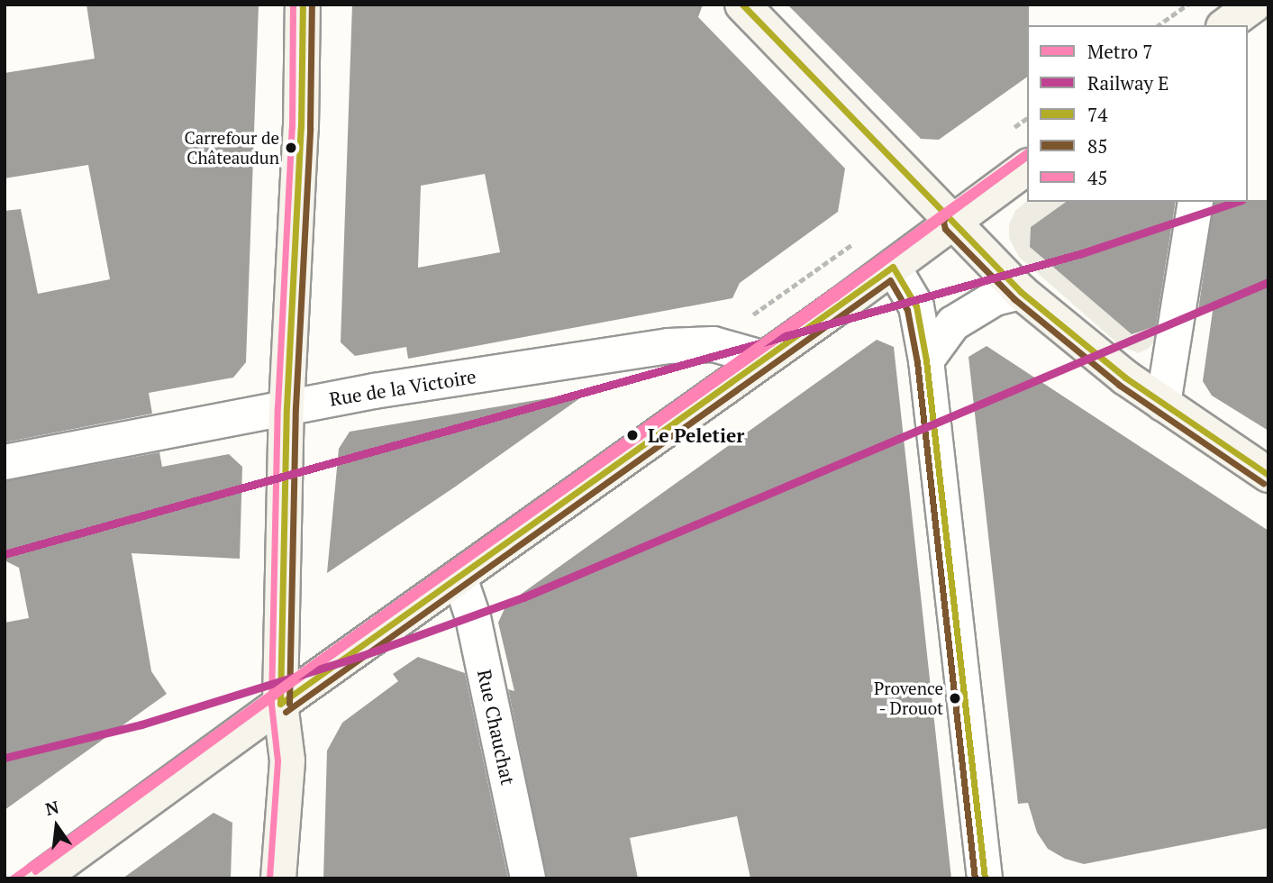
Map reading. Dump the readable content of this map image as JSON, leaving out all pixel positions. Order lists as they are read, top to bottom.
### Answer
{
  "streets": {
    "street": ["Rue de la Victoire", "Rue Chauchat"]
  },
  "places": ["Carrefour de Châteaudun", "Le Peletier", "Provence - Drouot"],
  "lines": [
    "transit line 74",
    "transit line 85",
    "transit line 45",
    "metro line 7",
    "rail line E"
  ],
  "legend": [
    "Metro 7",
    "Railway E",
    "74",
    "85",
    "45"
  ],
  "north": "top"
}
